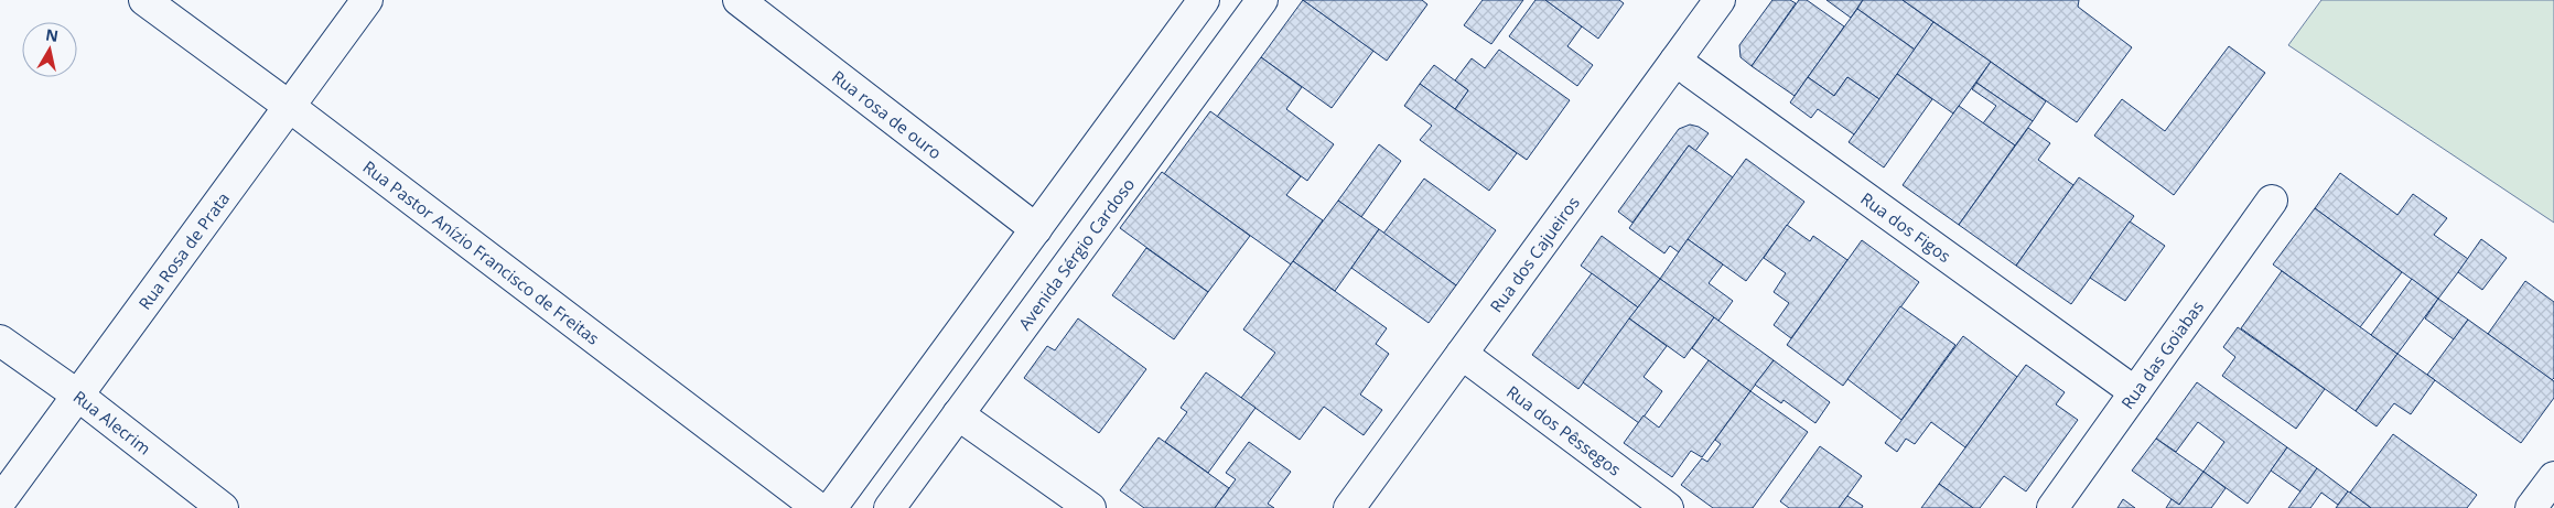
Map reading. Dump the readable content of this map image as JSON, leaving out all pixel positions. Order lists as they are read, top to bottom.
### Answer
{
  "streets": {
    "street": [
      "Rua rosa de ouro",
      "Rua dos Figos",
      "Rua Rosa de Prata",
      "Rua Pastor Anízio Francisco de Freitas",
      "Avenida Sérgio Cardoso",
      "Rua dos Cajueiros",
      "Rua das Goiabas",
      "Rua Alecrim",
      "Rua dos Pêssegos"
    ]
  },
  "crossings": [
    ["Rua rosa de ouro", "Avenida Sérgio Cardoso"],
    ["Rua dos Figos", "Rua dos Cajueiros"],
    ["Rua dos Figos", "Rua das Goiabas"],
    ["Rua Rosa de Prata", "Rua Pastor Anízio Francisco de Freitas"],
    ["Rua Rosa de Prata", "Rua Alecrim"],
    ["Rua dos Cajueiros", "Rua dos Pêssegos"]
  ],
  "north": "top"
}
